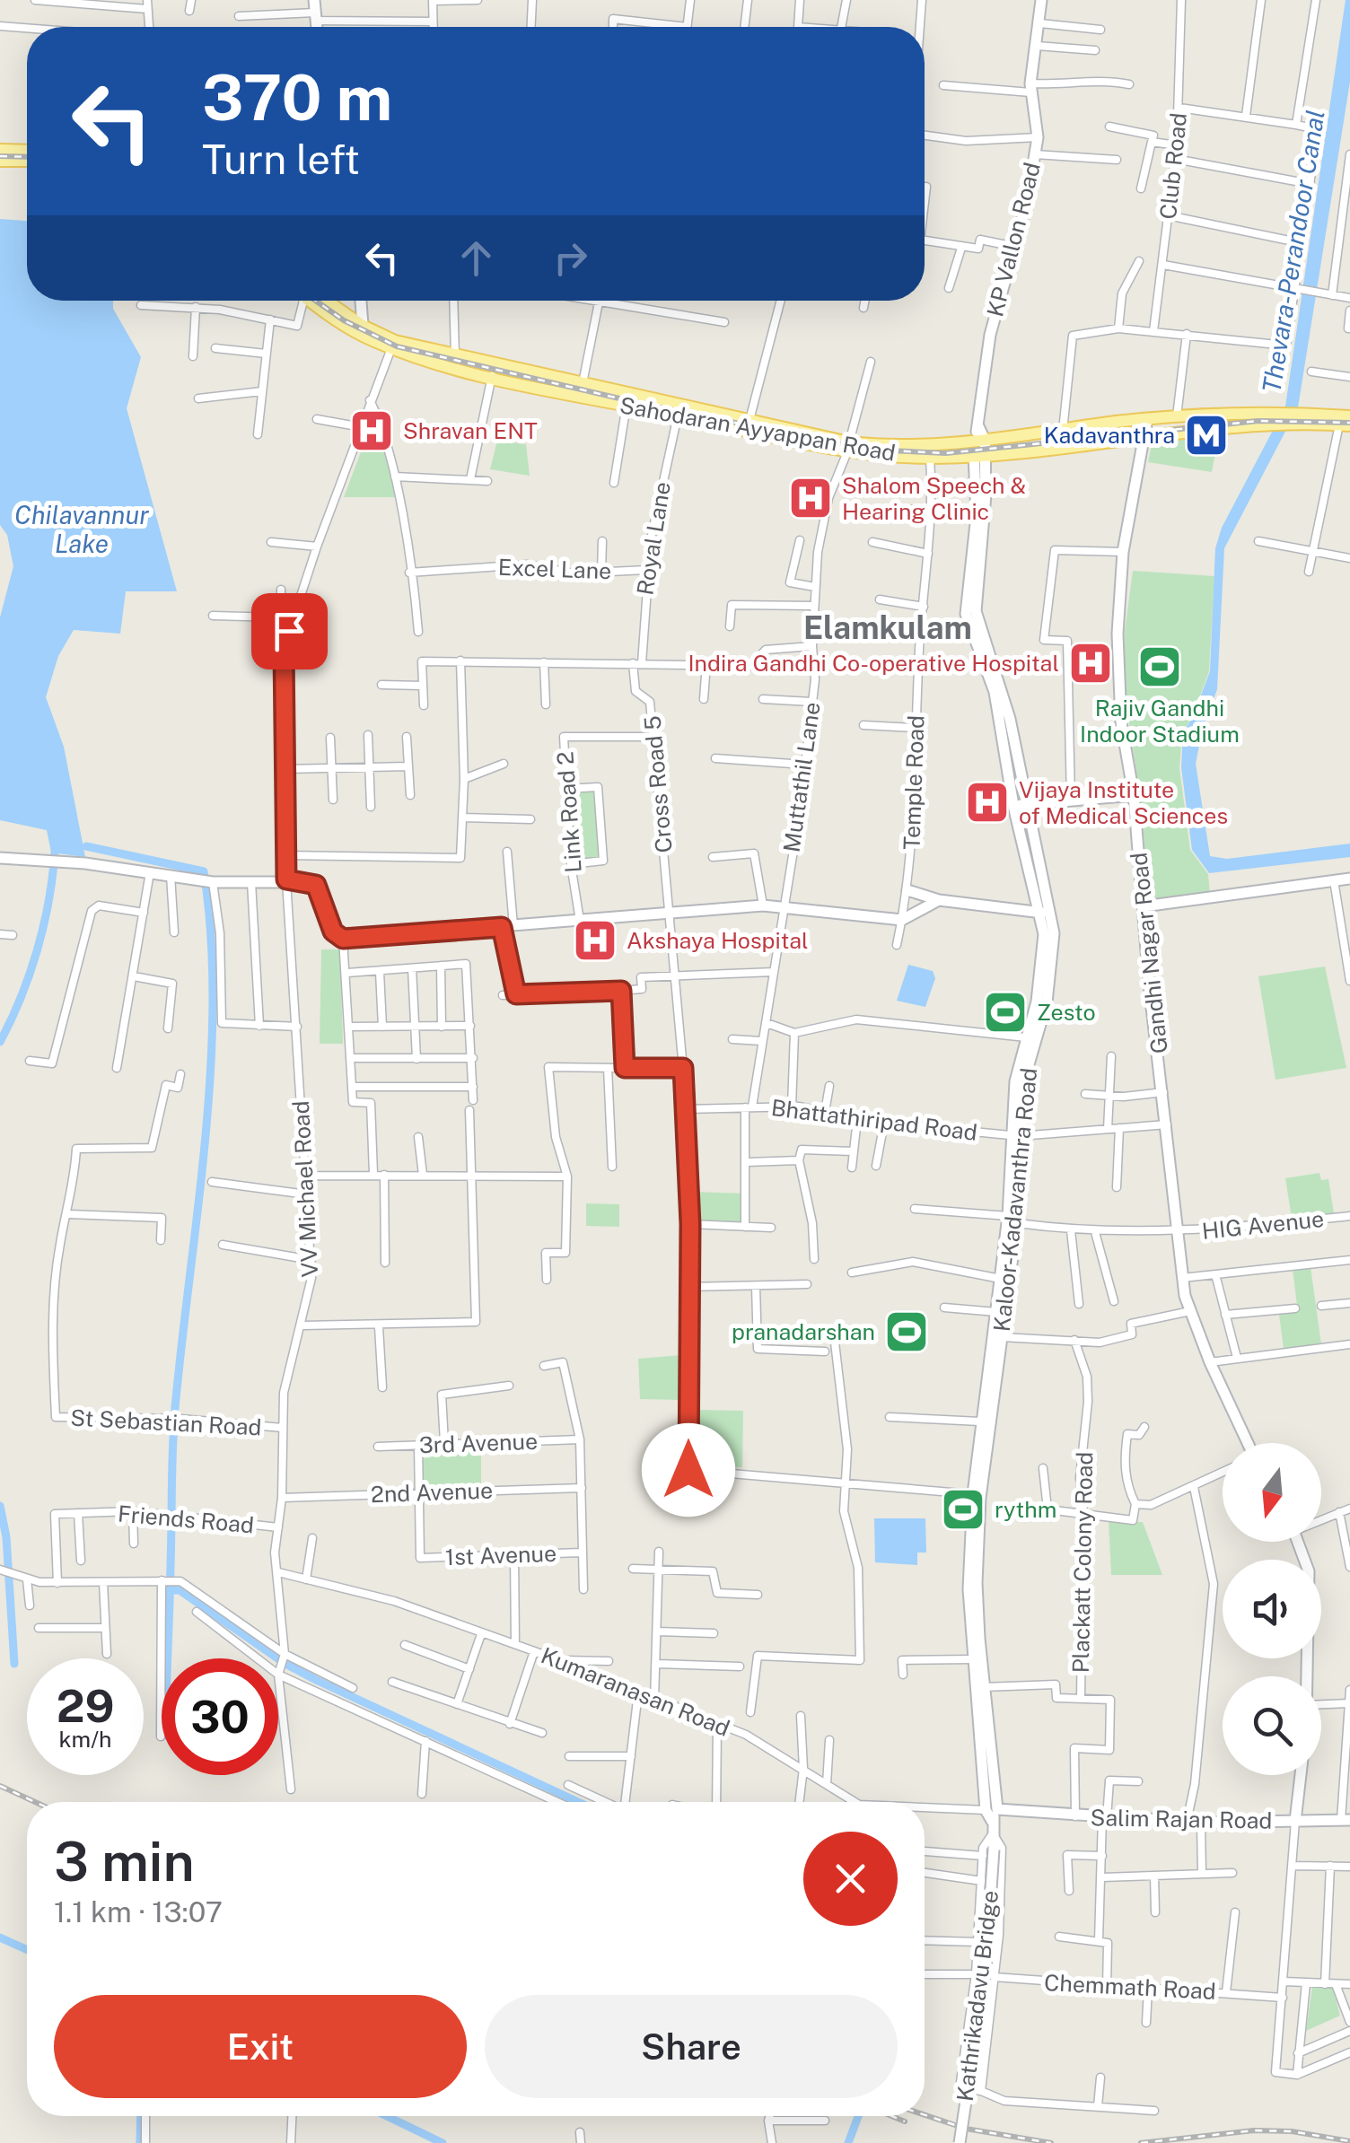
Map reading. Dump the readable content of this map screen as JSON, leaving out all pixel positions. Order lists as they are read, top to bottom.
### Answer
{
  "streets": {
    "main road": [
      "KP Vallon Road",
      "Sahodaran Ayyappan Road",
      "Gandhi Nagar Road",
      "Kaloor-Kadavanthra Road",
      "Salim Rajan Road",
      "Kathrikadavu Bridge"
    ],
    "street": [
      "Club Road",
      "Royal Lane",
      "Excel Lane",
      "Muttathil Lane",
      "Temple Road",
      "Cross Road 5",
      "Link Road 2",
      "Bhattathiripad Road",
      "VV Michael Road",
      "HIG Avenue",
      "St Sebastian Road",
      "3rd Avenue",
      "2nd Avenue",
      "Friends Road",
      "1st Avenue",
      "Plackatt Colony Road",
      "Kumaranasan Road",
      "Chemmath Road"
    ]
  },
  "crossings": [
    ["KP Vallon Road", "Sahodaran Ayyappan Road"],
    ["Sahodaran Ayyappan Road", "Royal Lane"],
    ["Sahodaran Ayyappan Road", "Muttathil Lane"],
    ["Sahodaran Ayyappan Road", "Temple Road"],
    ["Sahodaran Ayyappan Road", "Gandhi Nagar Road"],
    ["Sahodaran Ayyappan Road", "VV Michael Road"],
    ["Sahodaran Ayyappan Road", "Kaloor-Kadavanthra Road"],
    ["Royal Lane", "Excel Lane"],
    ["Royal Lane", "Cross Road 5"],
    ["Muttathil Lane", "Bhattathiripad Road"],
    ["Cross Road 5", "Link Road 2"],
    ["Cross Road 5", "Bhattathiripad Road"],
    ["Gandhi Nagar Road", "Bhattathiripad Road"],
    ["Gandhi Nagar Road", "HIG Avenue"],
    ["Bhattathiripad Road", "Kaloor-Kadavanthra Road"],
    ["VV Michael Road", "St Sebastian Road"],
    ["VV Michael Road", "2nd Avenue"],
    ["VV Michael Road", "Friends Road"],
    ["VV Michael Road", "Kumaranasan Road"],
    ["Kaloor-Kadavanthra Road", "HIG Avenue"],
    ["Kaloor-Kadavanthra Road", "Kumaranasan Road"],
    ["Kaloor-Kadavanthra Road", "Salim Rajan Road"],
    ["Kaloor-Kadavanthra Road", "Kathrikadavu Bridge"],
    ["2nd Avenue", "1st Avenue"],
    ["Kumaranasan Road", "Salim Rajan Road"],
    ["Kumaranasan Road", "Kathrikadavu Bridge"],
    ["Salim Rajan Road", "Kathrikadavu Bridge"]
  ],
  "districts": ["Elamkulam"],
  "water": ["Thevara-Perandoor Canal", "Chilavannur Lake"],
  "places": {
    "hospital": [
      "Shravan ENT",
      "Shalom Speech & Hearing Clinic",
      "Indira Gandhi Co-operative Hospital",
      "Vijaya Institute of Medical Sciences",
      "Akshaya Hospital"
    ],
    "metro station": ["Kadavanthra"],
    "sports": [
      "Rajiv Gandhi Indoor Stadium",
      "Zesto",
      "pranadarshan",
      "rythm"
    ]
  },
  "north": "bottom",
  "page": {
    "turn": ["370 m", "Turn left"],
    "speed": "29 km/h",
    "limit": "30",
    "heading": ["3 min", "1.1 km · 13:07"],
    "buttons": ["Exit", "Share"]
  }
}
